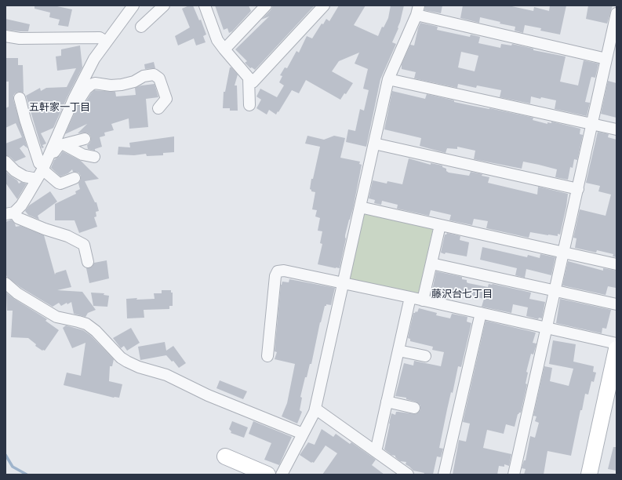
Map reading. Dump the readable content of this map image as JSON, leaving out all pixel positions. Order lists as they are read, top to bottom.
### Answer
{
  "districts": ["五軒家一丁目", "藤沢台七丁目"]
}
